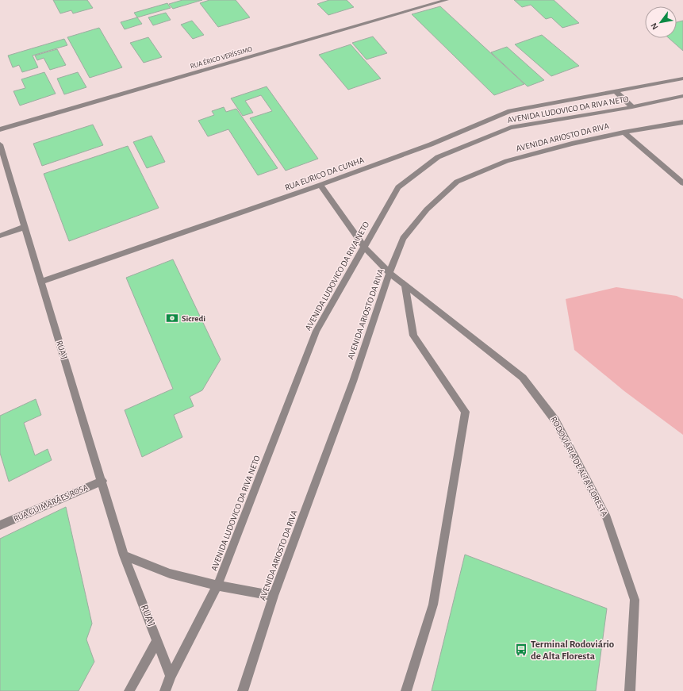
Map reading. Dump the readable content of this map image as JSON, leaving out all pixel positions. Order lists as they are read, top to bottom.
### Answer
{
  "streets": {
    "street": [
      "RUA ÉRICO VERÍSSIMO",
      "AVENIDA LUDOVICO DA RIVA NETO",
      "AVENIDA ARIOSTO DA RIVA",
      "RUA EURICO DA CUNHA",
      "RUA J",
      "RODOVIÁRIA DE ALTA FLORESTA",
      "RUA GUIMARÃES ROSA"
    ]
  },
  "crossings": [
    ["AVENIDA LUDOVICO DA RIVA NETO", "RUA EURICO DA CUNHA"],
    ["AVENIDA LUDOVICO DA RIVA NETO", "RUA J"],
    ["AVENIDA LUDOVICO DA RIVA NETO", "RODOVIÁRIA DE ALTA FLORESTA"],
    ["AVENIDA ARIOSTO DA RIVA", "RODOVIÁRIA DE ALTA FLORESTA"],
    ["RUA EURICO DA CUNHA", "RUA J"],
    ["RUA EURICO DA CUNHA", "RODOVIÁRIA DE ALTA FLORESTA"],
    ["RUA J", "RUA GUIMARÃES ROSA"]
  ],
  "places": {
    "bank": ["Sicredi"],
    "bus stop": ["Terminal Rodoviário de Alta Floresta"]
  },
  "north": "bottom left"
}
